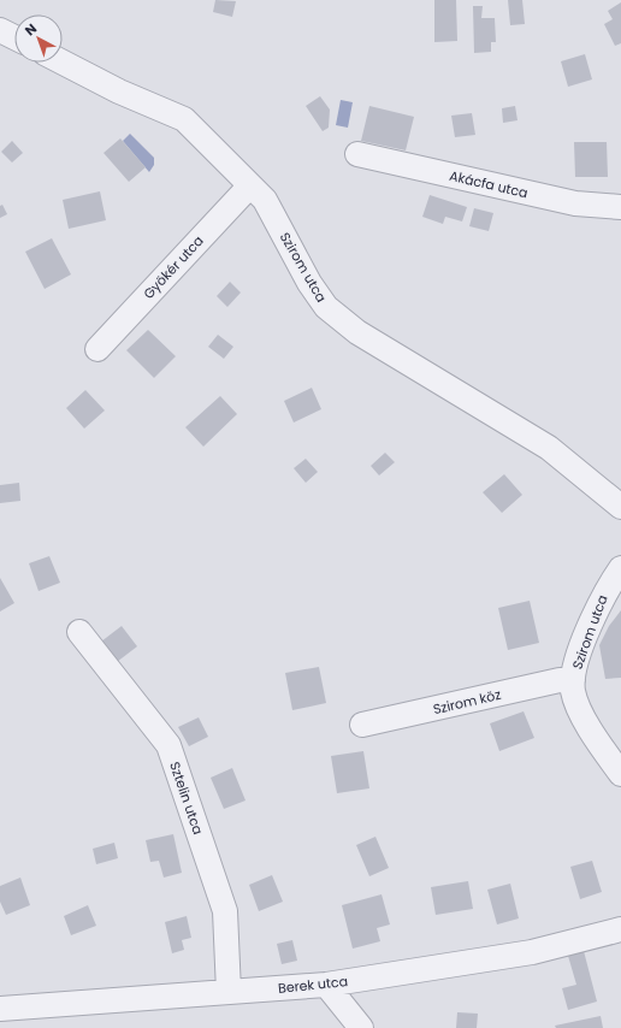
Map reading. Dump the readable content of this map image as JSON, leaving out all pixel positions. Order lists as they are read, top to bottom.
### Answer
{
  "streets": {
    "street": [
      "Akácfa utca",
      "Gyökér utca",
      "Szirom utca",
      "Szirom köz",
      "Sztelin utca",
      "Berek utca"
    ]
  },
  "crossings": [
    ["Gyökér utca", "Szirom utca"],
    ["Szirom utca", "Szirom köz"],
    ["Sztelin utca", "Berek utca"]
  ],
  "north": "top left"
}
